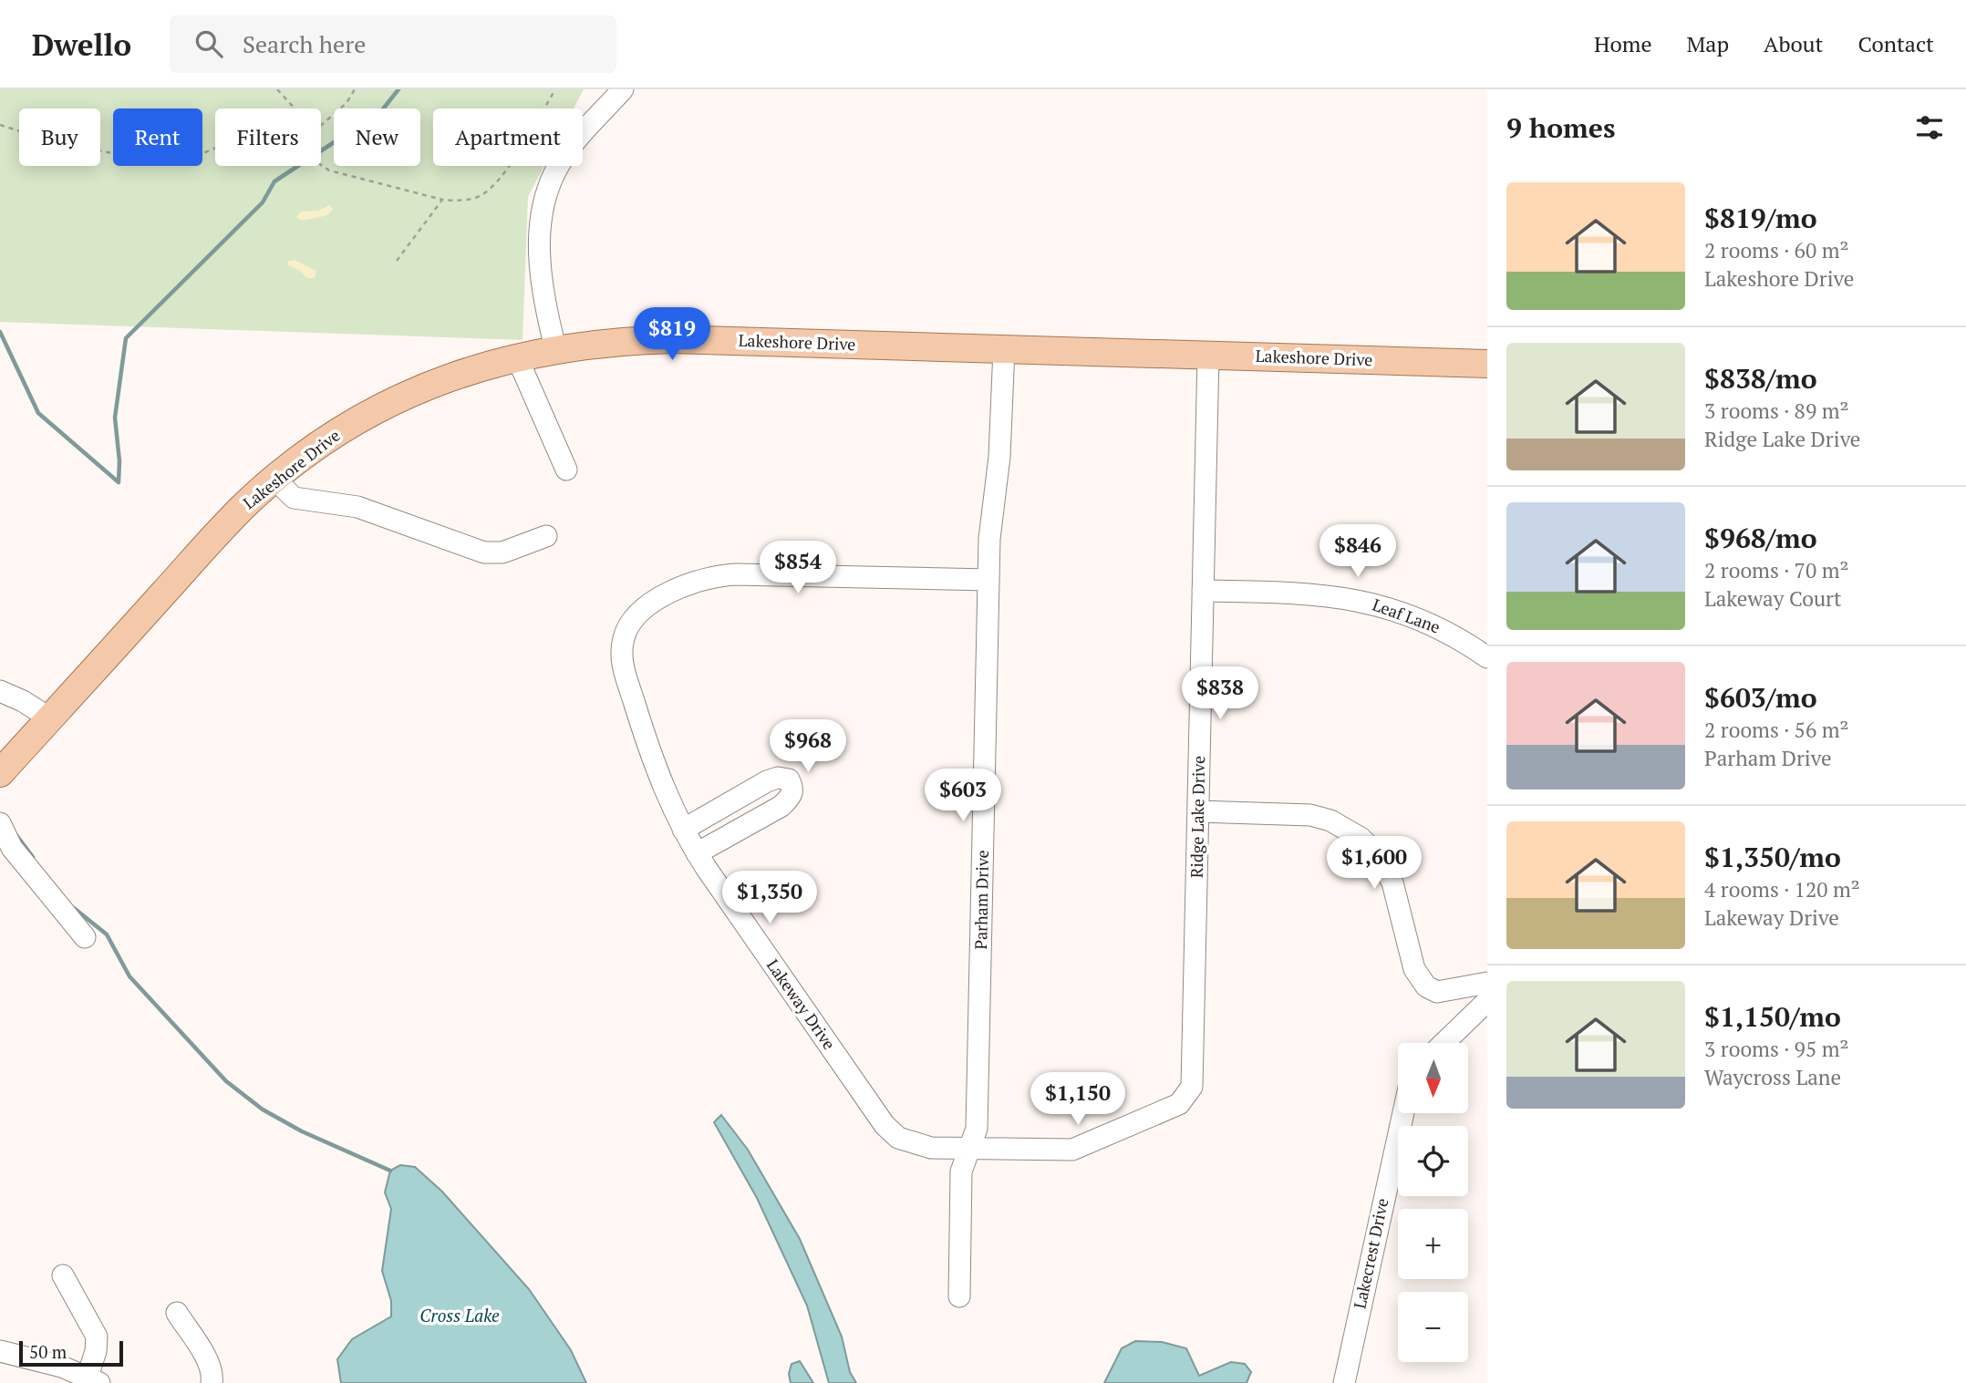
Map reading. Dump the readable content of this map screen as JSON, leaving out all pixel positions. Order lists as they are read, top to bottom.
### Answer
{
  "streets": {
    "main road": ["Lakeshore Drive"],
    "street": [
      "Leaf Lane",
      "Ridge Lake Drive",
      "Parham Drive",
      "Lakeway Drive",
      "Lakecrest Drive"
    ]
  },
  "crossings": [
    ["Lakeshore Drive", "Ridge Lake Drive"],
    ["Lakeshore Drive", "Parham Drive"],
    ["Leaf Lane", "Ridge Lake Drive"],
    ["Ridge Lake Drive", "Lakeway Drive"],
    ["Parham Drive", "Lakeway Drive"]
  ],
  "water": ["Cross Lake"],
  "scale_bar": "50 m",
  "north": "bottom",
  "page": {
    "header": "Dwello",
    "search": "Search here",
    "nav": [
      "Home",
      "Map",
      "About",
      "Contact"
    ],
    "heading": "9 homes",
    "chip": [
      "Buy",
      "Rent",
      "Filters",
      "New",
      "Apartment"
    ],
    "list": [
      {
        "name": "$819/mo",
        "note": "2 rooms · 60 m² · Lakeshore Drive"
      },
      {
        "name": "$838/mo",
        "note": "3 rooms · 89 m² · Ridge Lake Drive"
      },
      {
        "name": "$968/mo",
        "note": "2 rooms · 70 m² · Lakeway Court"
      },
      {
        "name": "$603/mo",
        "note": "2 rooms · 56 m² · Parham Drive"
      },
      {
        "name": "$1,350/mo",
        "note": "4 rooms · 120 m² · Lakeway Drive"
      },
      {
        "name": "$1,150/mo",
        "note": "3 rooms · 95 m² · Waycross Lane"
      }
    ],
    "price": [
      "$819",
      "$846",
      "$854",
      "$838",
      "$968",
      "$603",
      "$1,600",
      "$1,350",
      "$1,150"
    ],
    "map_buttons": ["+", "−"],
    "scale": "50 m"
  }
}
